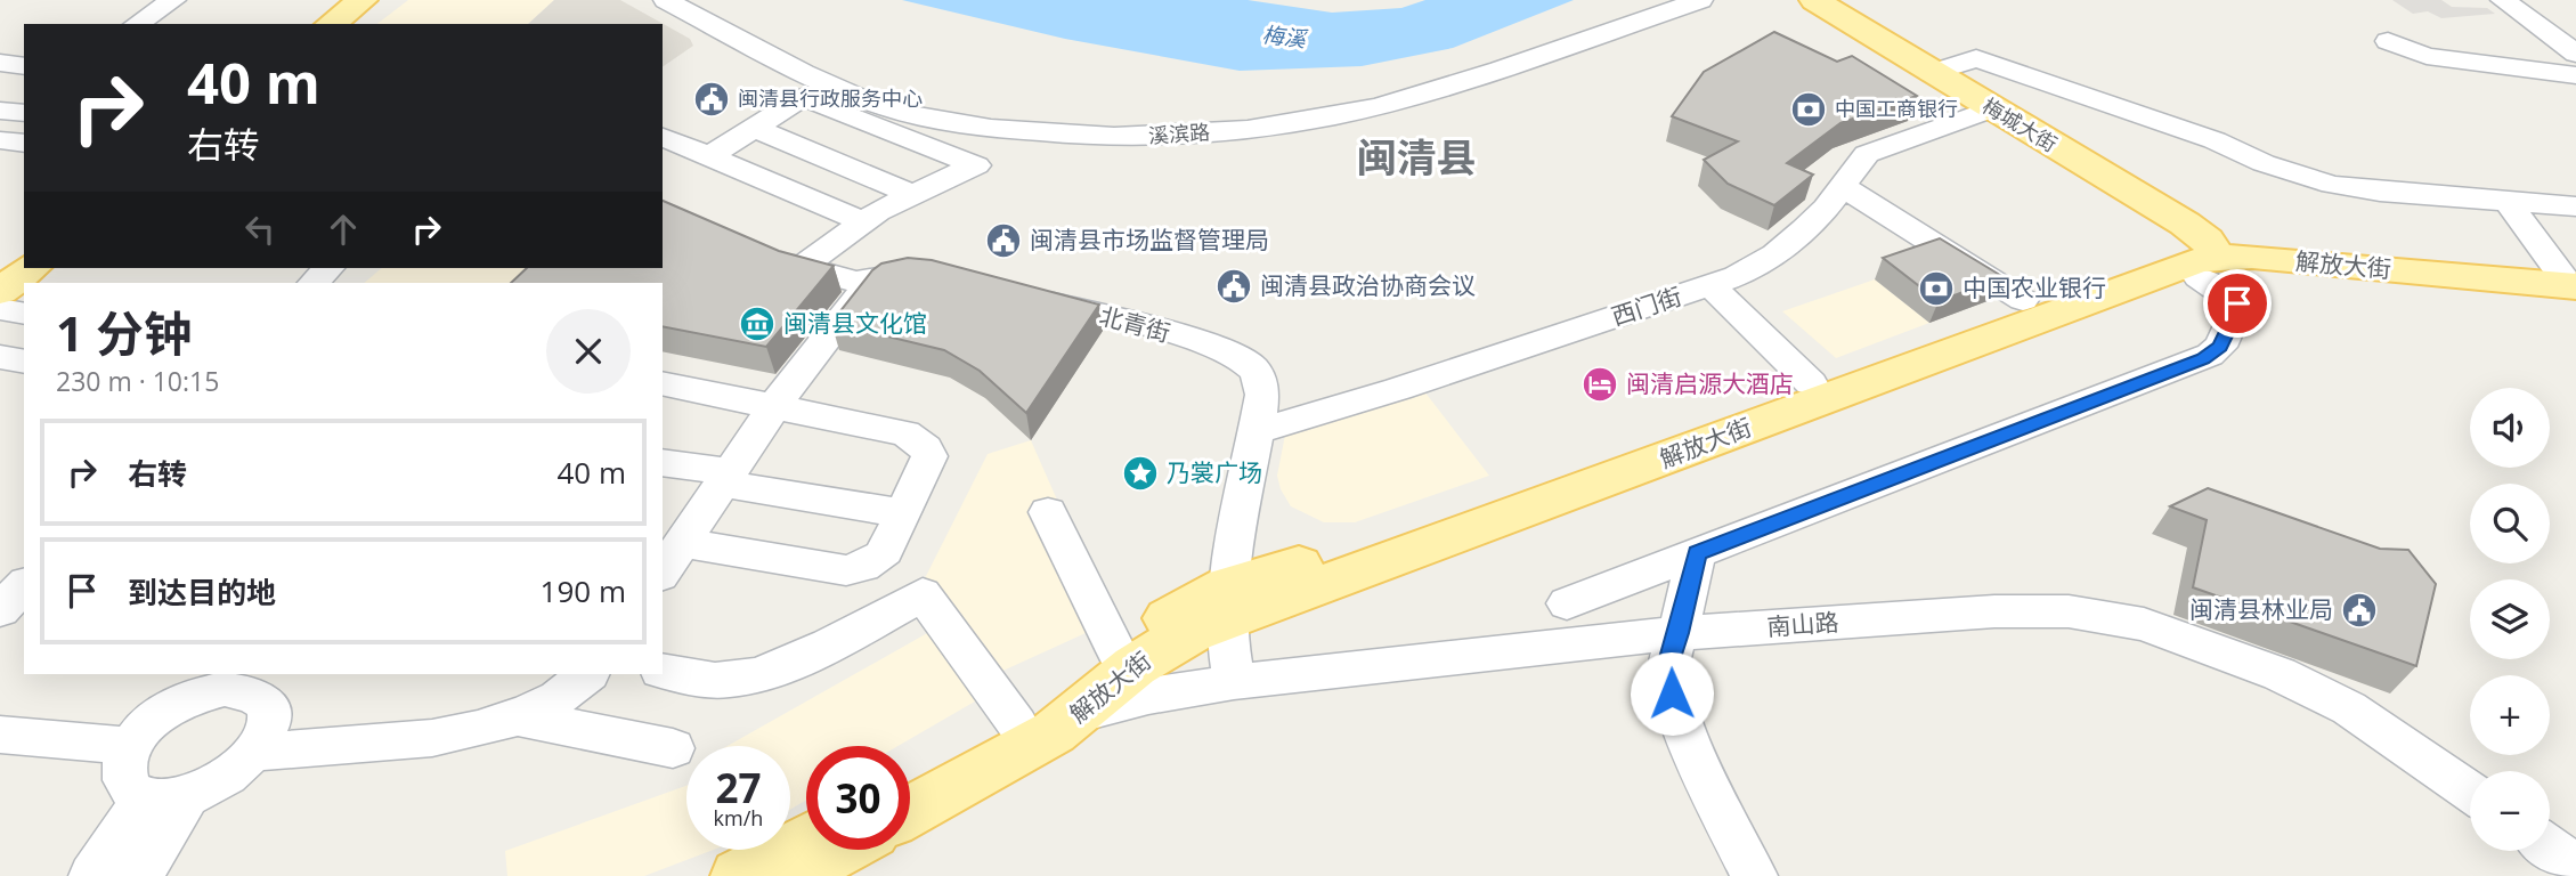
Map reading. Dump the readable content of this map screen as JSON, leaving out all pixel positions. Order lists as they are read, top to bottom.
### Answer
{
  "streets": {
    "main road": ["梅城大街", "解放大街"],
    "street": [
      "溪滨路",
      "西门街",
      "北青街",
      "南山路"
    ]
  },
  "crossings": [
    ["梅城大街", "解放大街"],
    ["梅城大街", "西门街"],
    ["解放大街", "北青街"],
    ["解放大街", "南山路"],
    ["西门街", "北青街"],
    ["北青街", "南山路"]
  ],
  "districts": ["闽清县"],
  "water": ["梅溪"],
  "places": {
    "public building": [
      "闽清县行政服务中心",
      "闽清县市场监督管理局",
      "闽清县政治协商会议",
      "闽清县林业局"
    ],
    "bank": ["中国工商银行", "中国农业银行"],
    "museum": ["闽清县文化馆"],
    "hotel": ["闽清启源大酒店"],
    "place": ["乃裳广场"]
  },
  "page": {
    "turn": ["40 m", "右转"],
    "heading": ["1 分钟", "230 m · 10:15"],
    "map_buttons": ["+", "−"],
    "list": [
      {
        "name": "右转",
        "value": "40 m"
      },
      {
        "name": "到达目的地",
        "value": "190 m"
      }
    ],
    "speed": "27 km/h",
    "limit": "30"
  }
}
